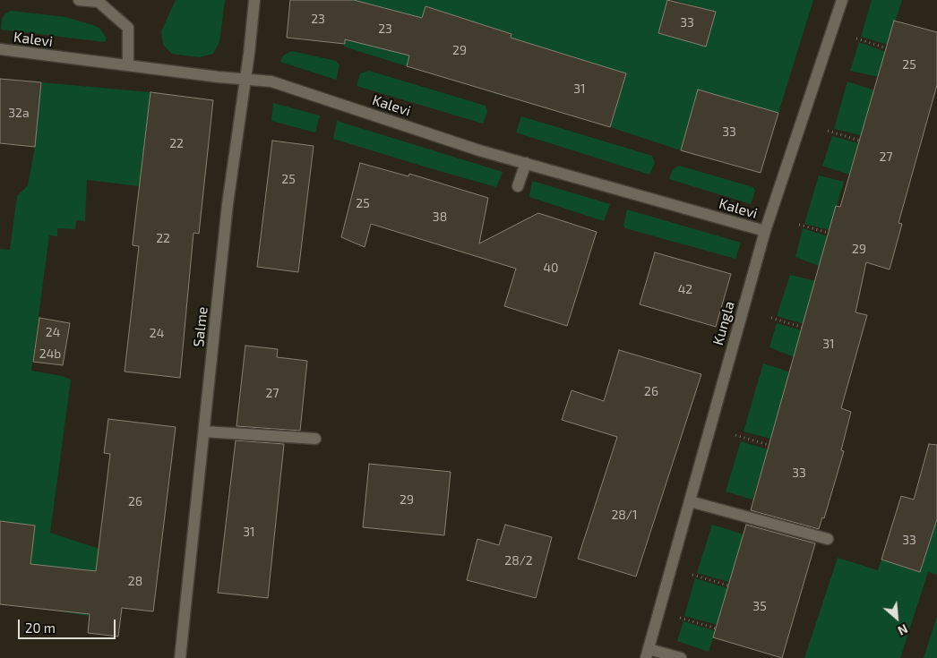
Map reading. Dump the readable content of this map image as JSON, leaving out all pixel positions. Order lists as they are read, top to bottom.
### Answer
{
  "streets": {
    "street": ["Kalevi", "Kungla", "Salme"]
  },
  "crossings": [
    ["Kalevi", "Kungla"],
    ["Kalevi", "Salme"]
  ],
  "house_numbers": [
    "23",
    "33",
    "23",
    "29",
    "25",
    "31",
    "32a",
    "33",
    "22",
    "27",
    "25",
    "25",
    "38",
    "22",
    "29",
    "40",
    "42",
    "24",
    "24",
    "31",
    "24b",
    "26",
    "27",
    "33",
    "29",
    "26",
    "28/1",
    "31",
    "33",
    "28/2",
    "28",
    "35"
  ],
  "scale_bar": "20 m",
  "north": "bottom right"
}
